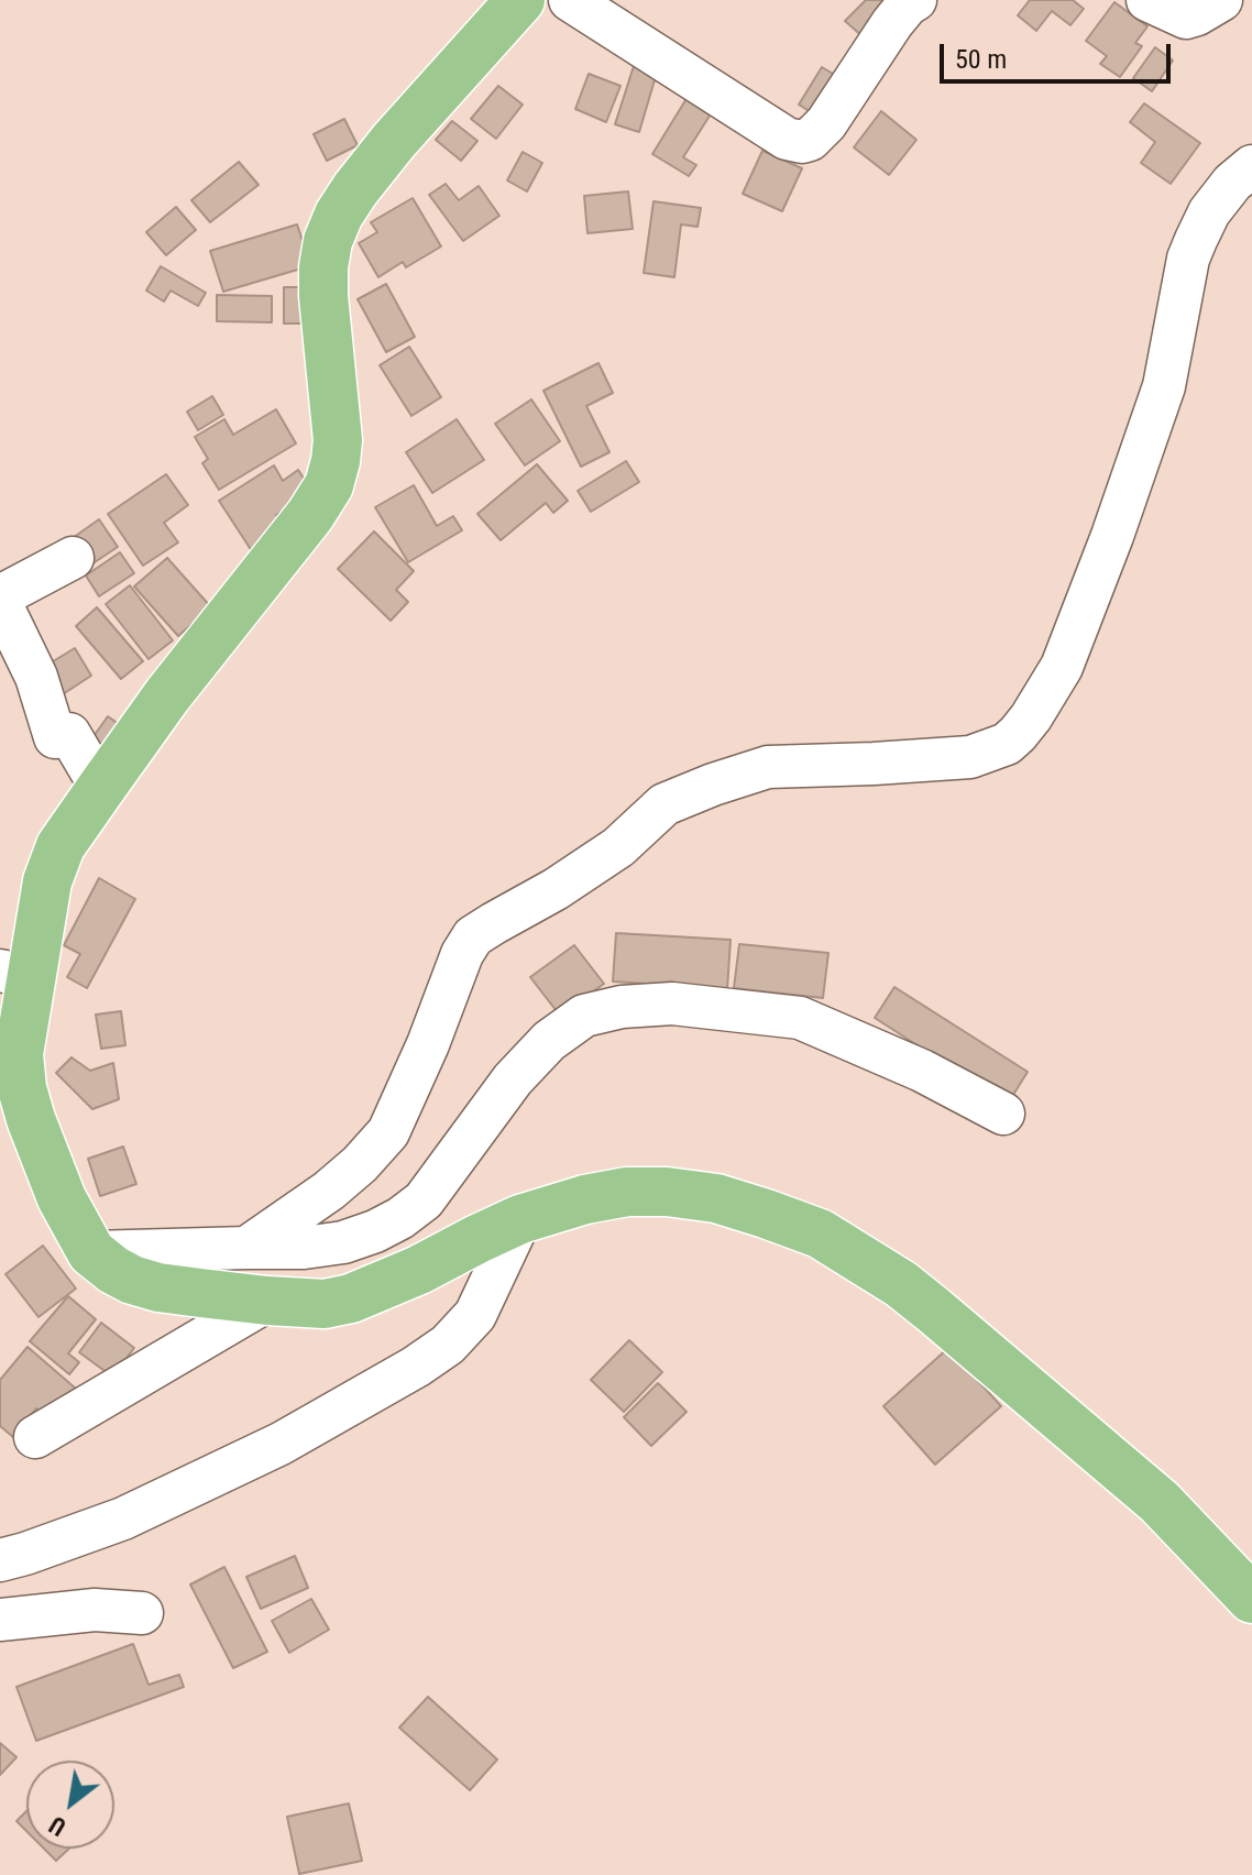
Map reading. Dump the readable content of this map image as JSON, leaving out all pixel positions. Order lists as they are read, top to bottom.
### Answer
{
  "scale_bar": "50 m",
  "north": "bottom left"
}
